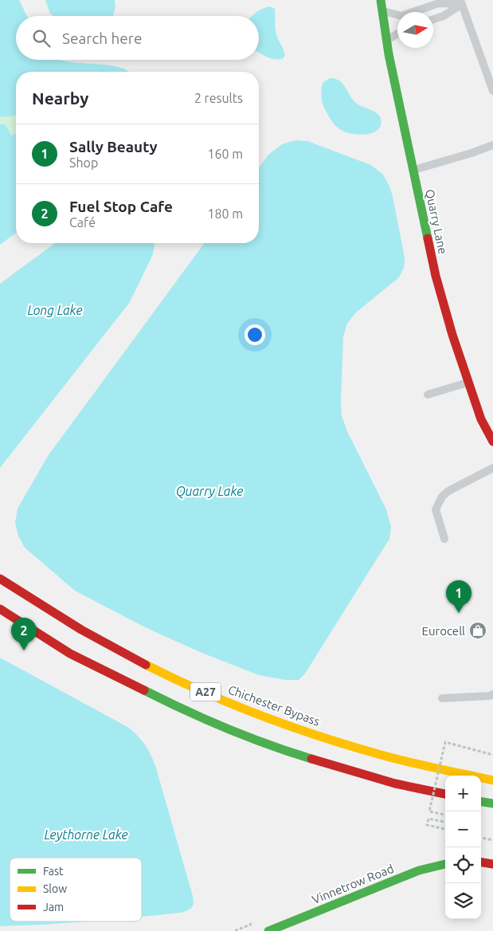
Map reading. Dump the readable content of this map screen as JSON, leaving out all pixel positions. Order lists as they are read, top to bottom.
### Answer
{
  "streets": {
    "main road": [
      "Quarry Lane",
      "A27",
      "Chichester Bypass",
      "Vinnetrow Road"
    ]
  },
  "water": ["Long Lake", "Quarry Lake", "Leythorne Lake"],
  "places": {
    "shop": ["Eurocell"]
  },
  "legend": ["Fast", "Slow", "Jam"],
  "north": "right",
  "page": {
    "search": "Search here",
    "heading": ["Nearby", "2 results"],
    "list": [
      {
        "mark": "1",
        "name": "Sally Beauty",
        "note": "Shop",
        "value": "160 m"
      },
      {
        "mark": "2",
        "name": "Fuel Stop Cafe",
        "note": "Café",
        "value": "180 m"
      }
    ],
    "pins": ["1", "2"],
    "map_buttons": ["+", "−"]
  }
}
